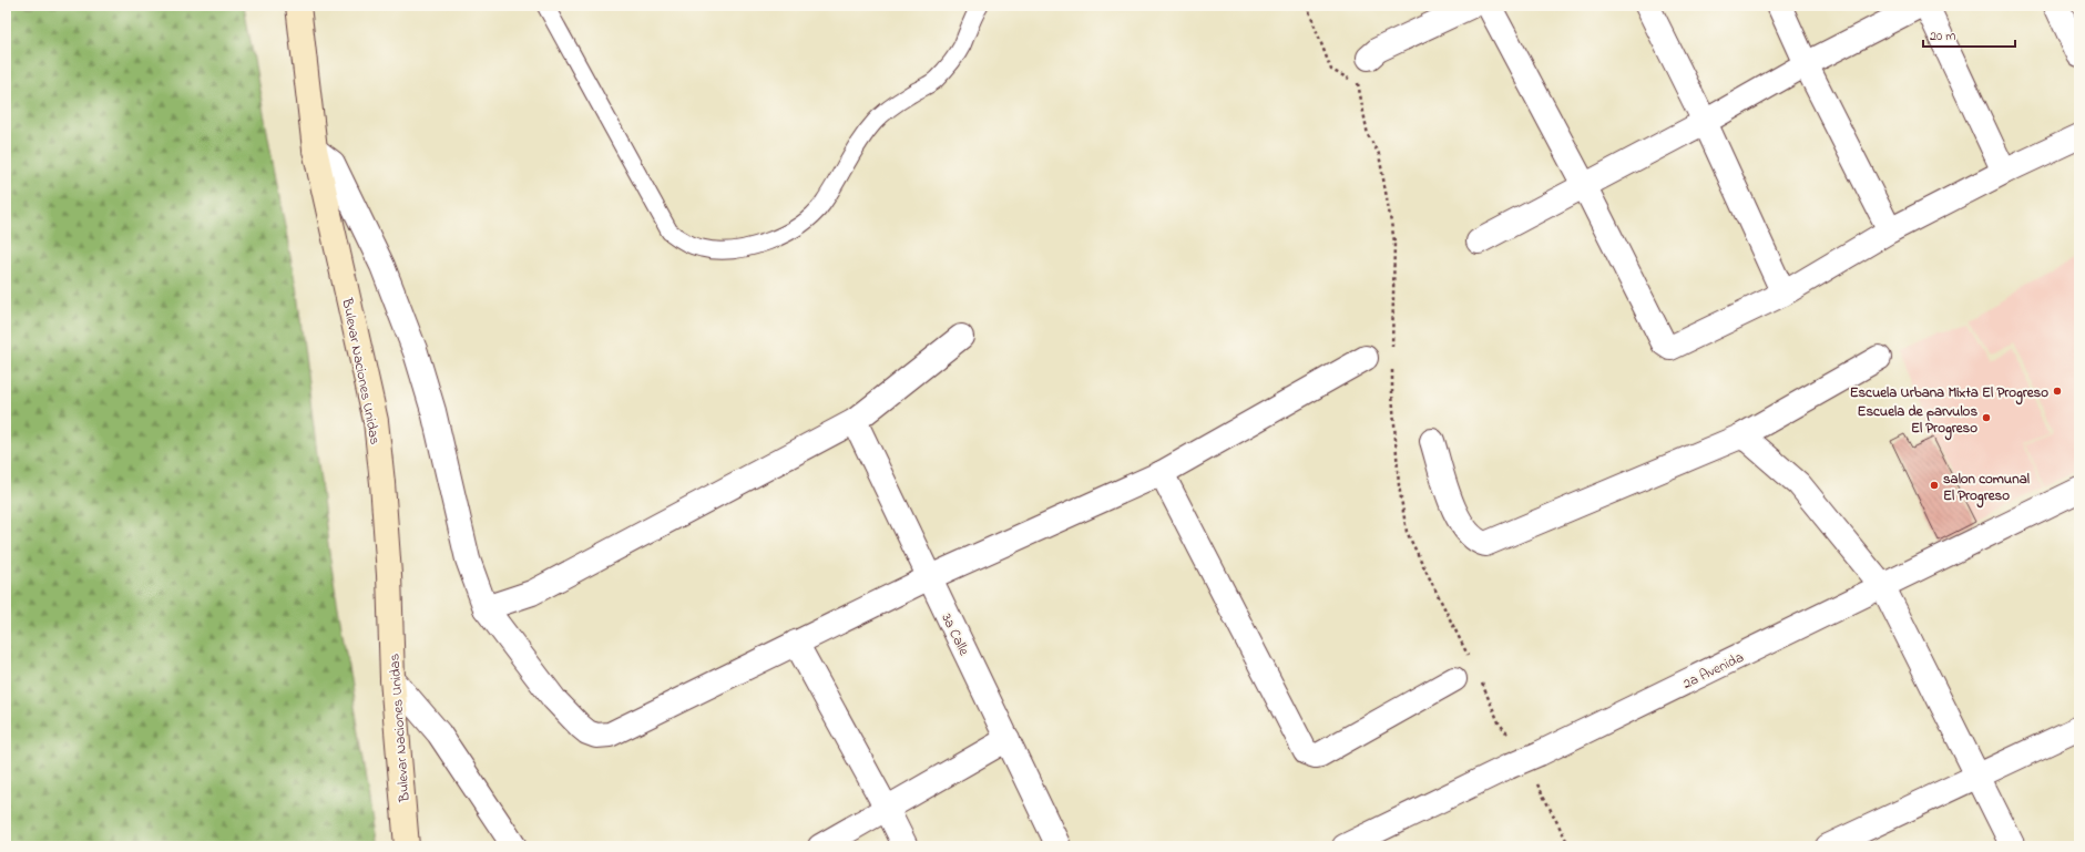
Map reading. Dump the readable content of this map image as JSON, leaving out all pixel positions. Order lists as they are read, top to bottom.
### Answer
{
  "streets": {
    "main road": ["Bulevar Naciones Unidas"],
    "street": ["3a Calle", "2a Avenida"]
  },
  "places": ["Escuela Urbana Mixta El Progreso", "Escuela de parvulos El Progreso", "salon comunal El Progreso"],
  "scale_bar": "20 m"
}
